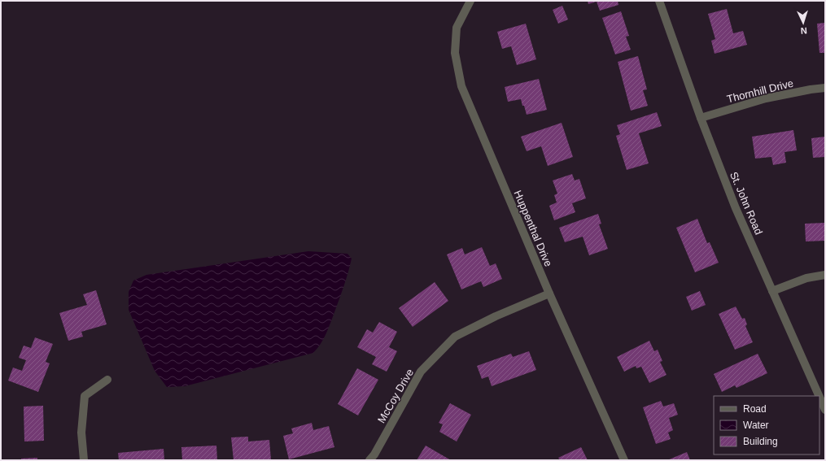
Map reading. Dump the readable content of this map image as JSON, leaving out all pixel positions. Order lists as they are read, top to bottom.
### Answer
{
  "streets": {
    "street": [
      "Thornhill Drive",
      "St. John Road",
      "Huppenthal Drive",
      "McCoy Drive"
    ]
  },
  "crossings": [
    ["Thornhill Drive", "St. John Road"],
    ["Huppenthal Drive", "McCoy Drive"]
  ],
  "legend": ["Road", "Water", "Building"],
  "north": "bottom"
}
